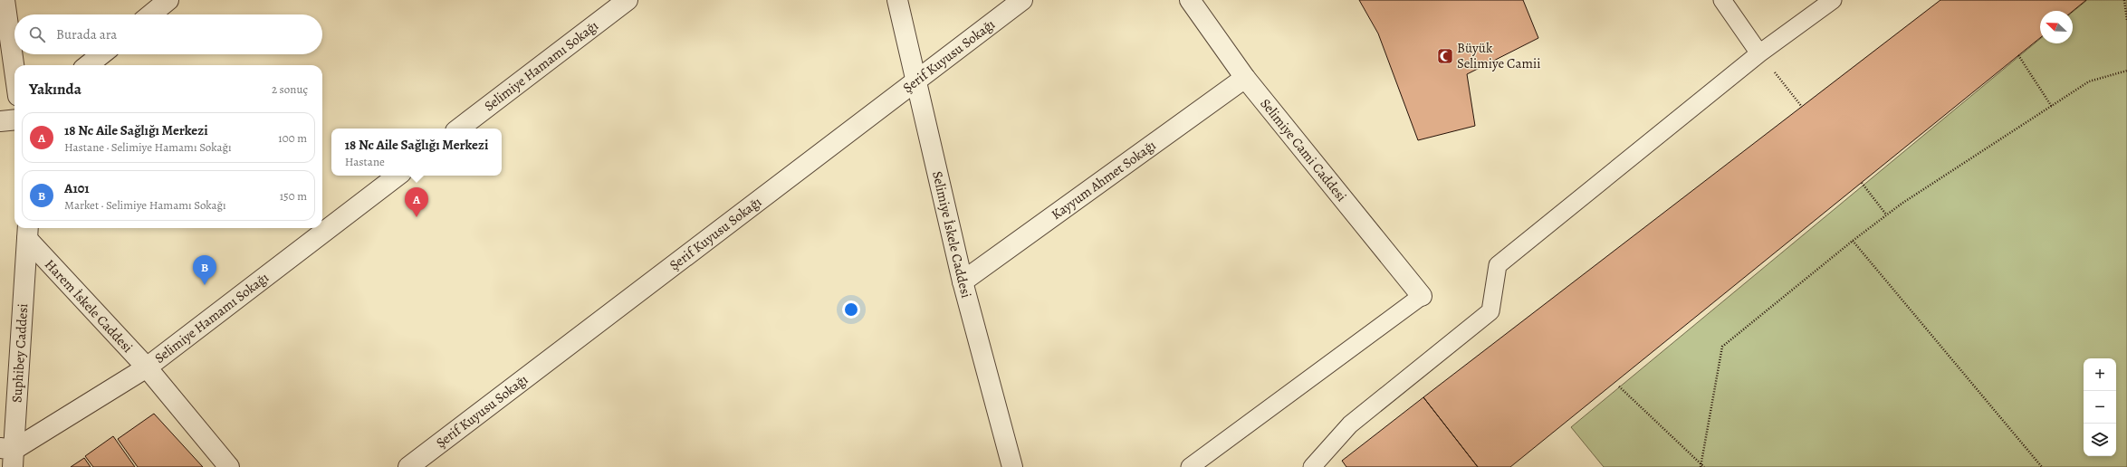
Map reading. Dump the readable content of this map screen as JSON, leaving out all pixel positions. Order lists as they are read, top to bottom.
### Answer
{
  "streets": {
    "street": [
      "Şerif Kuyusu Sokağı",
      "Selimiye Hamamı Sokağı",
      "Selimiye Cami Caddesi",
      "Kayyum Ahmet Sokağı",
      "Selimiye İskele Caddesi",
      "Harem İskele Caddesi",
      "Suphibey Caddesi"
    ]
  },
  "crossings": [
    ["Şerif Kuyusu Sokağı", "Selimiye İskele Caddesi"],
    ["Selimiye Hamamı Sokağı", "Harem İskele Caddesi"],
    ["Selimiye Hamamı Sokağı", "Suphibey Caddesi"],
    ["Selimiye Cami Caddesi", "Kayyum Ahmet Sokağı"],
    ["Kayyum Ahmet Sokağı", "Selimiye İskele Caddesi"],
    ["Harem İskele Caddesi", "Suphibey Caddesi"]
  ],
  "places": {
    "mosque": ["Büyük Selimiye Camii"]
  },
  "north": "top left",
  "page": {
    "search": "Burada ara",
    "heading": ["Yakında", "2 sonuç"],
    "list": [
      {
        "mark": "A",
        "name": "18 Nc Aile Sağlığı Merkezi",
        "note": "Hastane · Selimiye Hamamı Sokağı",
        "value": "100 m"
      },
      {
        "mark": "B",
        "name": "A101",
        "note": "Market · Selimiye Hamamı Sokağı",
        "value": "150 m"
      }
    ],
    "popup": ["18 Nc Aile Sağlığı Merkezi", "Hastane"],
    "pins": ["A", "B"],
    "map_buttons": ["+", "−"]
  }
}
